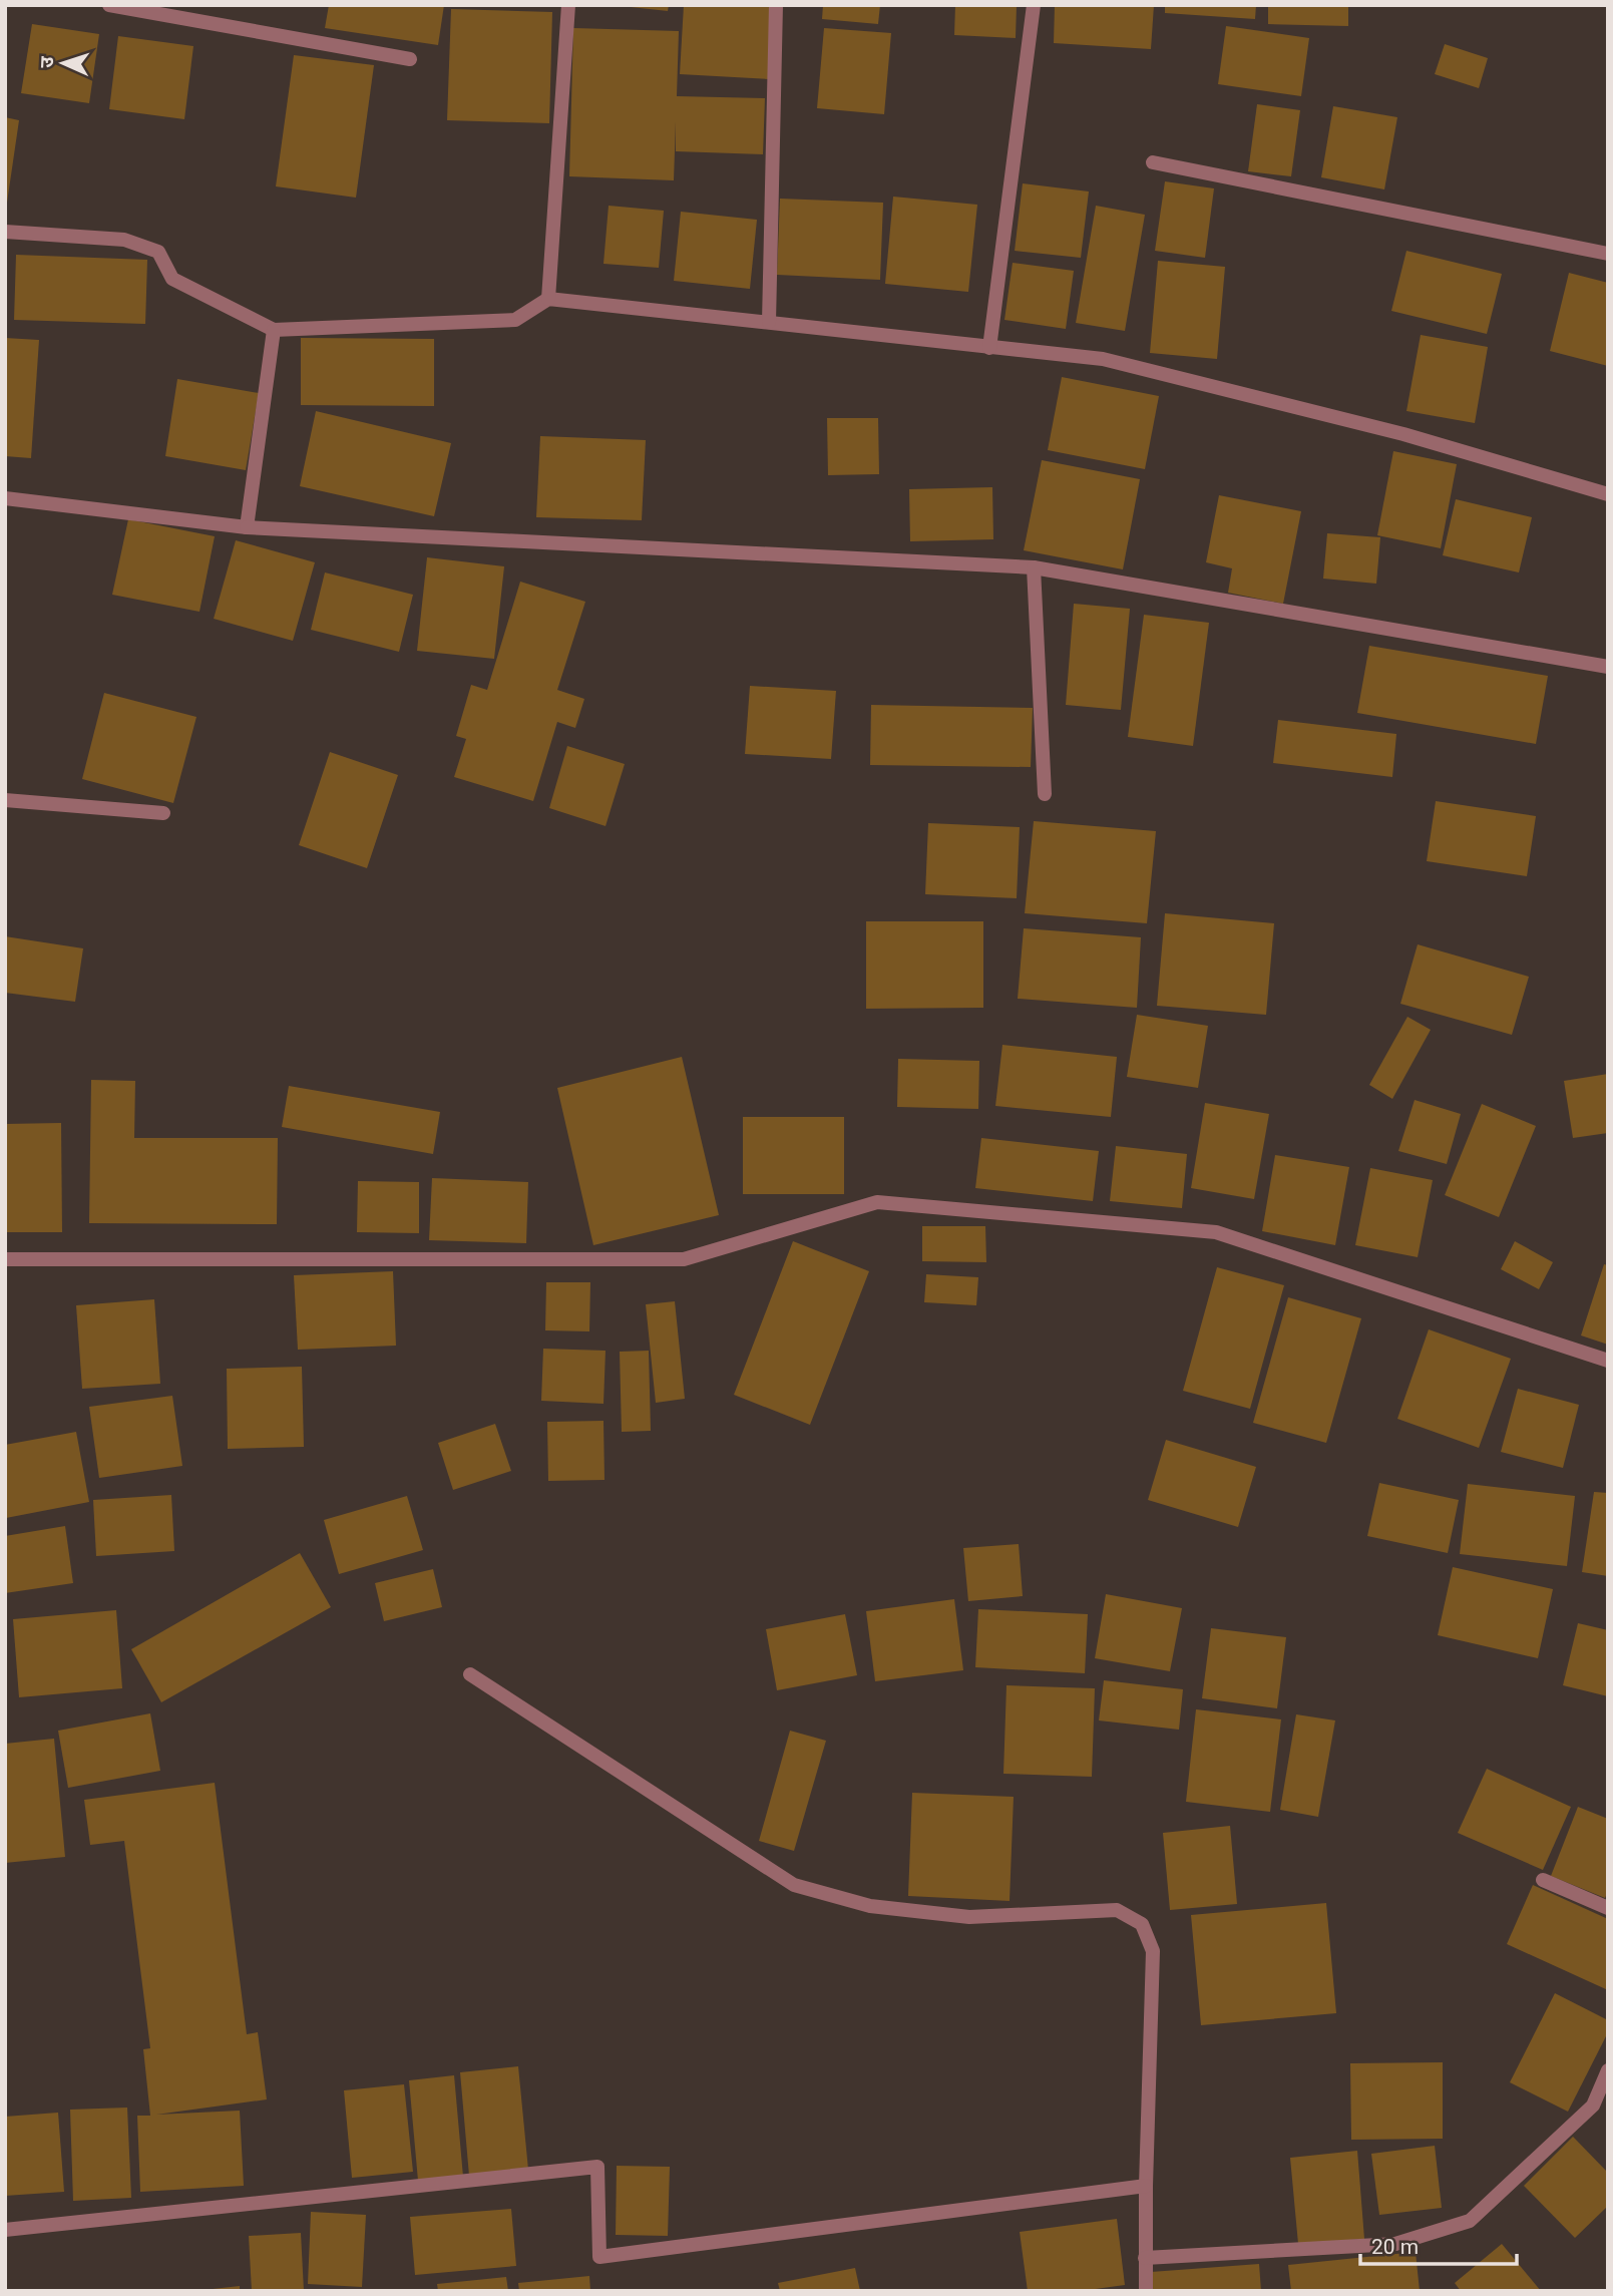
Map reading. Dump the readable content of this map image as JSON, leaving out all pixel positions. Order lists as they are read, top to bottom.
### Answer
{
  "scale_bar": "20 m",
  "north": "left"
}
